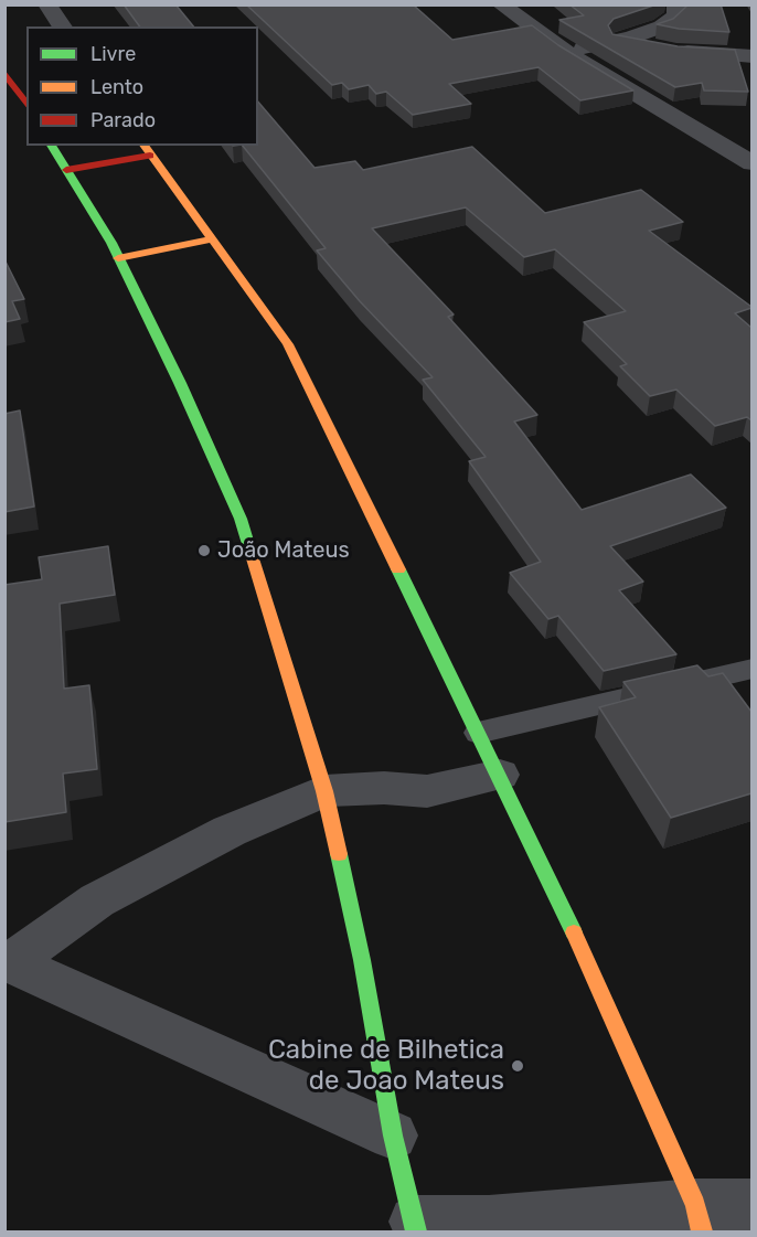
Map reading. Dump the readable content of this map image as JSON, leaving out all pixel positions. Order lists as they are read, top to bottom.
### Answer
{
  "places": ["João Mateus", "Cabine de Bilhetica de Joao Mateus"],
  "legend": ["Livre", "Lento", "Parado"]
}
